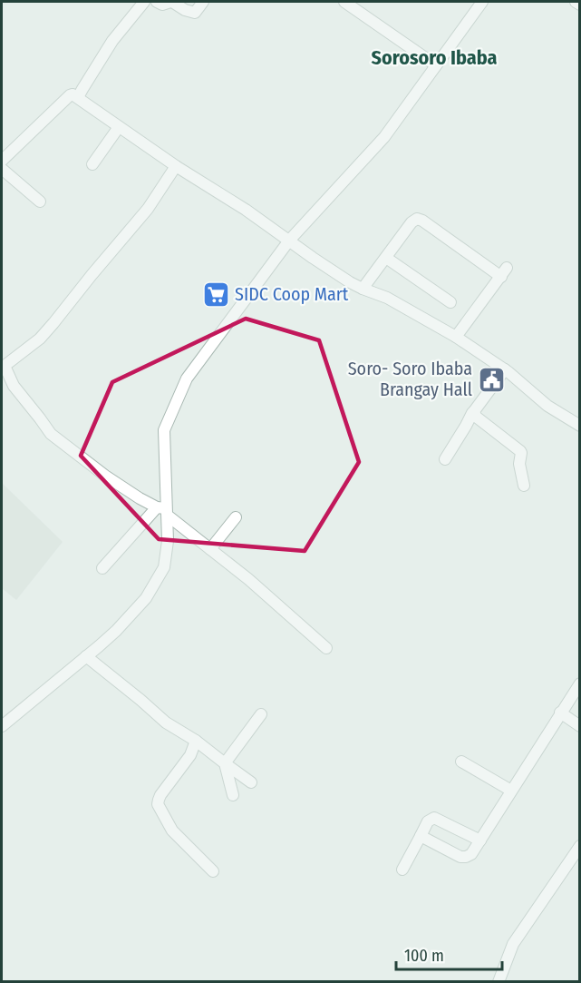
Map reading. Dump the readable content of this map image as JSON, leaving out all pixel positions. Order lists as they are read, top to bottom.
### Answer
{
  "districts": ["Sorosoro Ibaba"],
  "places": {
    "supermarket": ["SIDC Coop Mart"],
    "public building": ["Soro- Soro Ibaba Brangay Hall"]
  },
  "scale_bar": "100 m"
}
